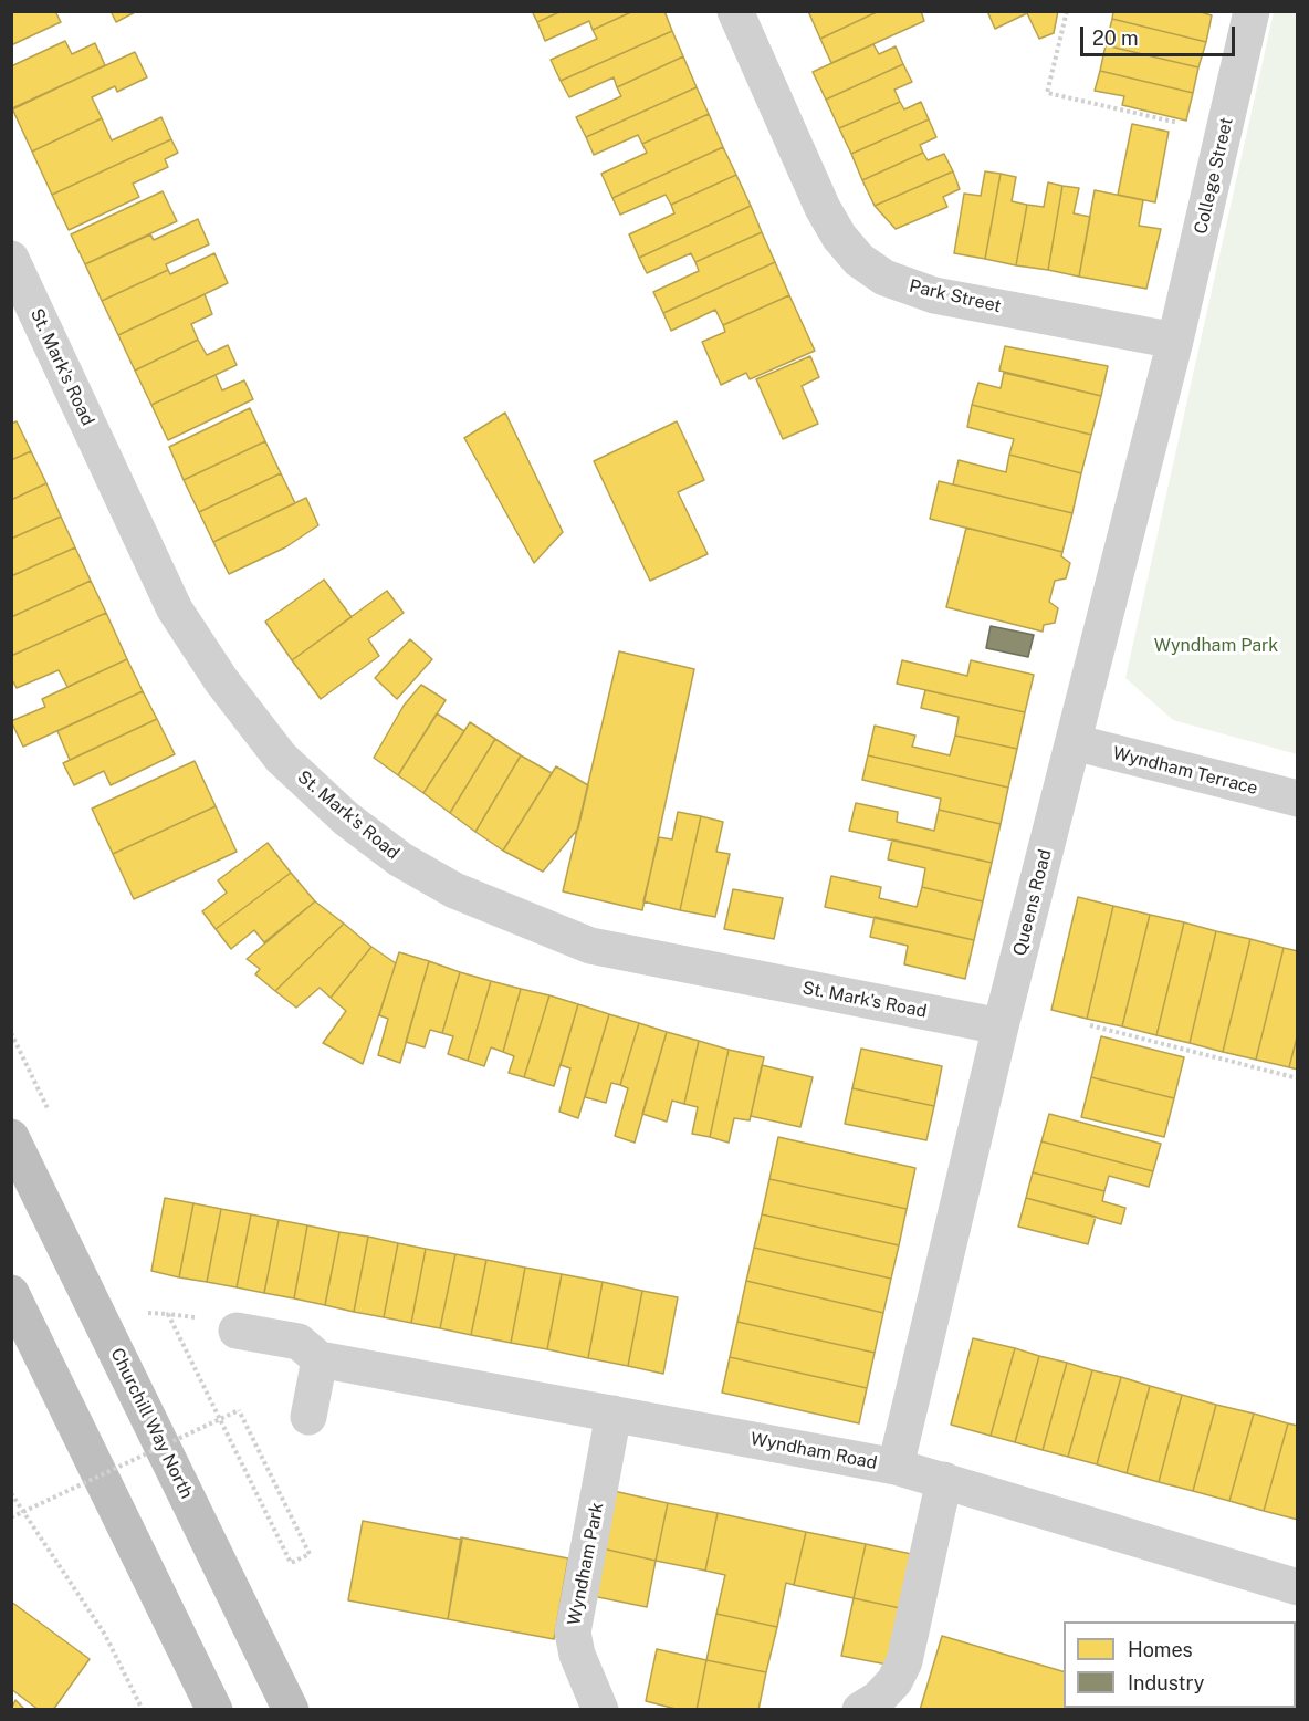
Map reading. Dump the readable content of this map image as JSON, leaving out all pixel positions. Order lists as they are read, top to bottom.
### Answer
{
  "streets": {
    "highway": ["Churchill Way North"],
    "street": [
      "College Street",
      "Park Street",
      "St. Mark's Road",
      "Wyndham Terrace",
      "Queens Road",
      "Wyndham Road",
      "Wyndham Park"
    ]
  },
  "crossings": [
    ["College Street", "Park Street"],
    ["College Street", "Queens Road"],
    ["Park Street", "Queens Road"],
    ["St. Mark's Road", "Queens Road"],
    ["Wyndham Terrace", "Queens Road"],
    ["Queens Road", "Wyndham Road"],
    ["Wyndham Road", "Wyndham Park"]
  ],
  "parks": ["Wyndham Park"],
  "legend": ["Homes", "Industry"],
  "scale_bar": "20 m"
}
